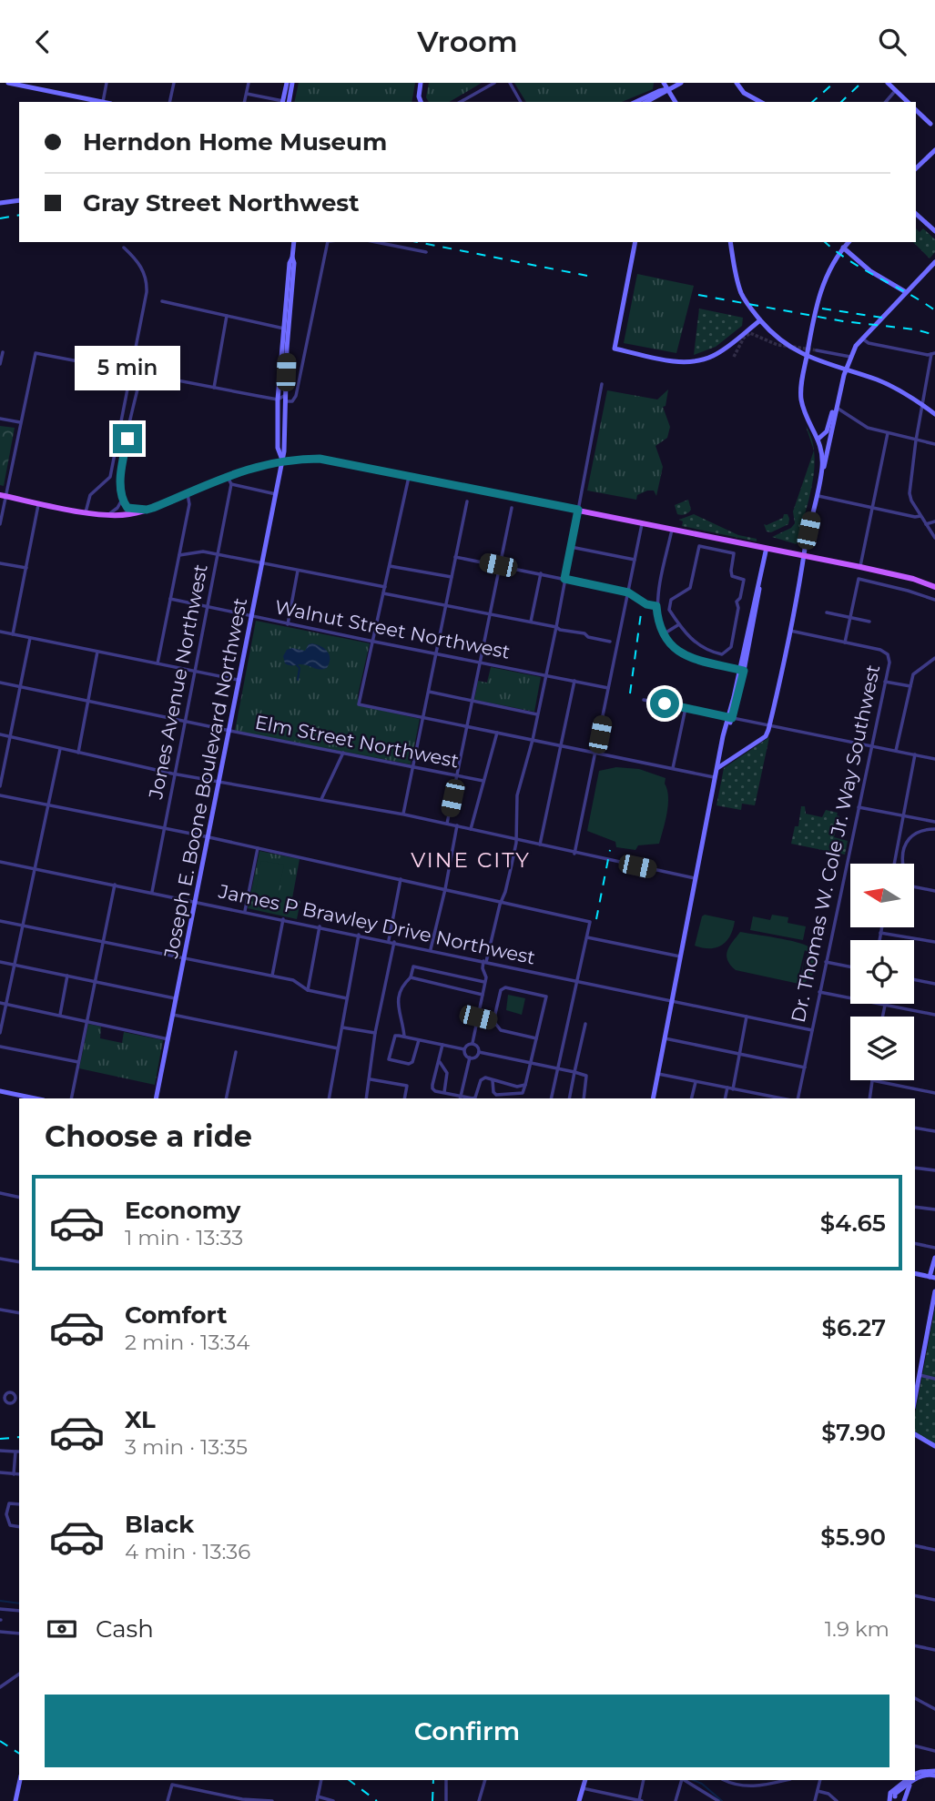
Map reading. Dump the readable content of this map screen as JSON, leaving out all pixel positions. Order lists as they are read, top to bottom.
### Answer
{
  "streets": {
    "main road": ["Joseph E. Boone Boulevard Northwest"],
    "street": [
      "Walnut Street Northwest",
      "Jones Avenue Northwest",
      "Elm Street Northwest",
      "Dr. Thomas W. Cole Jr. Way Southwest",
      "James P Brawley Drive Northwest"
    ]
  },
  "crossings": [
    ["Walnut Street Northwest", "Jones Avenue Northwest"],
    ["Walnut Street Northwest", "Joseph E. Boone Boulevard Northwest"],
    ["Jones Avenue Northwest", "Elm Street Northwest"],
    ["Jones Avenue Northwest", "James P Brawley Drive Northwest"],
    ["Elm Street Northwest", "Joseph E. Boone Boulevard Northwest"],
    ["Joseph E. Boone Boulevard Northwest", "James P Brawley Drive Northwest"],
    ["Dr. Thomas W. Cole Jr. Way Southwest", "James P Brawley Drive Northwest"]
  ],
  "districts": ["VINE CITY"],
  "north": "left",
  "page": {
    "header": "Vroom",
    "banner": ["Herndon Home Museum", "Gray Street Northwest"],
    "bubble": "5 min",
    "heading": "Choose a ride",
    "list": [
      {
        "name": "Economy",
        "note": "1 min · 13:33",
        "value": "$4.65"
      },
      {
        "name": "Comfort",
        "note": "2 min · 13:34",
        "value": "$6.27"
      },
      {
        "name": "XL",
        "note": "3 min · 13:35",
        "value": "$7.90"
      },
      {
        "name": "Black",
        "note": "4 min · 13:36",
        "value": "$5.90"
      }
    ],
    "pay": ["Cash", "1.9 km"],
    "buttons": "Confirm"
  }
}
